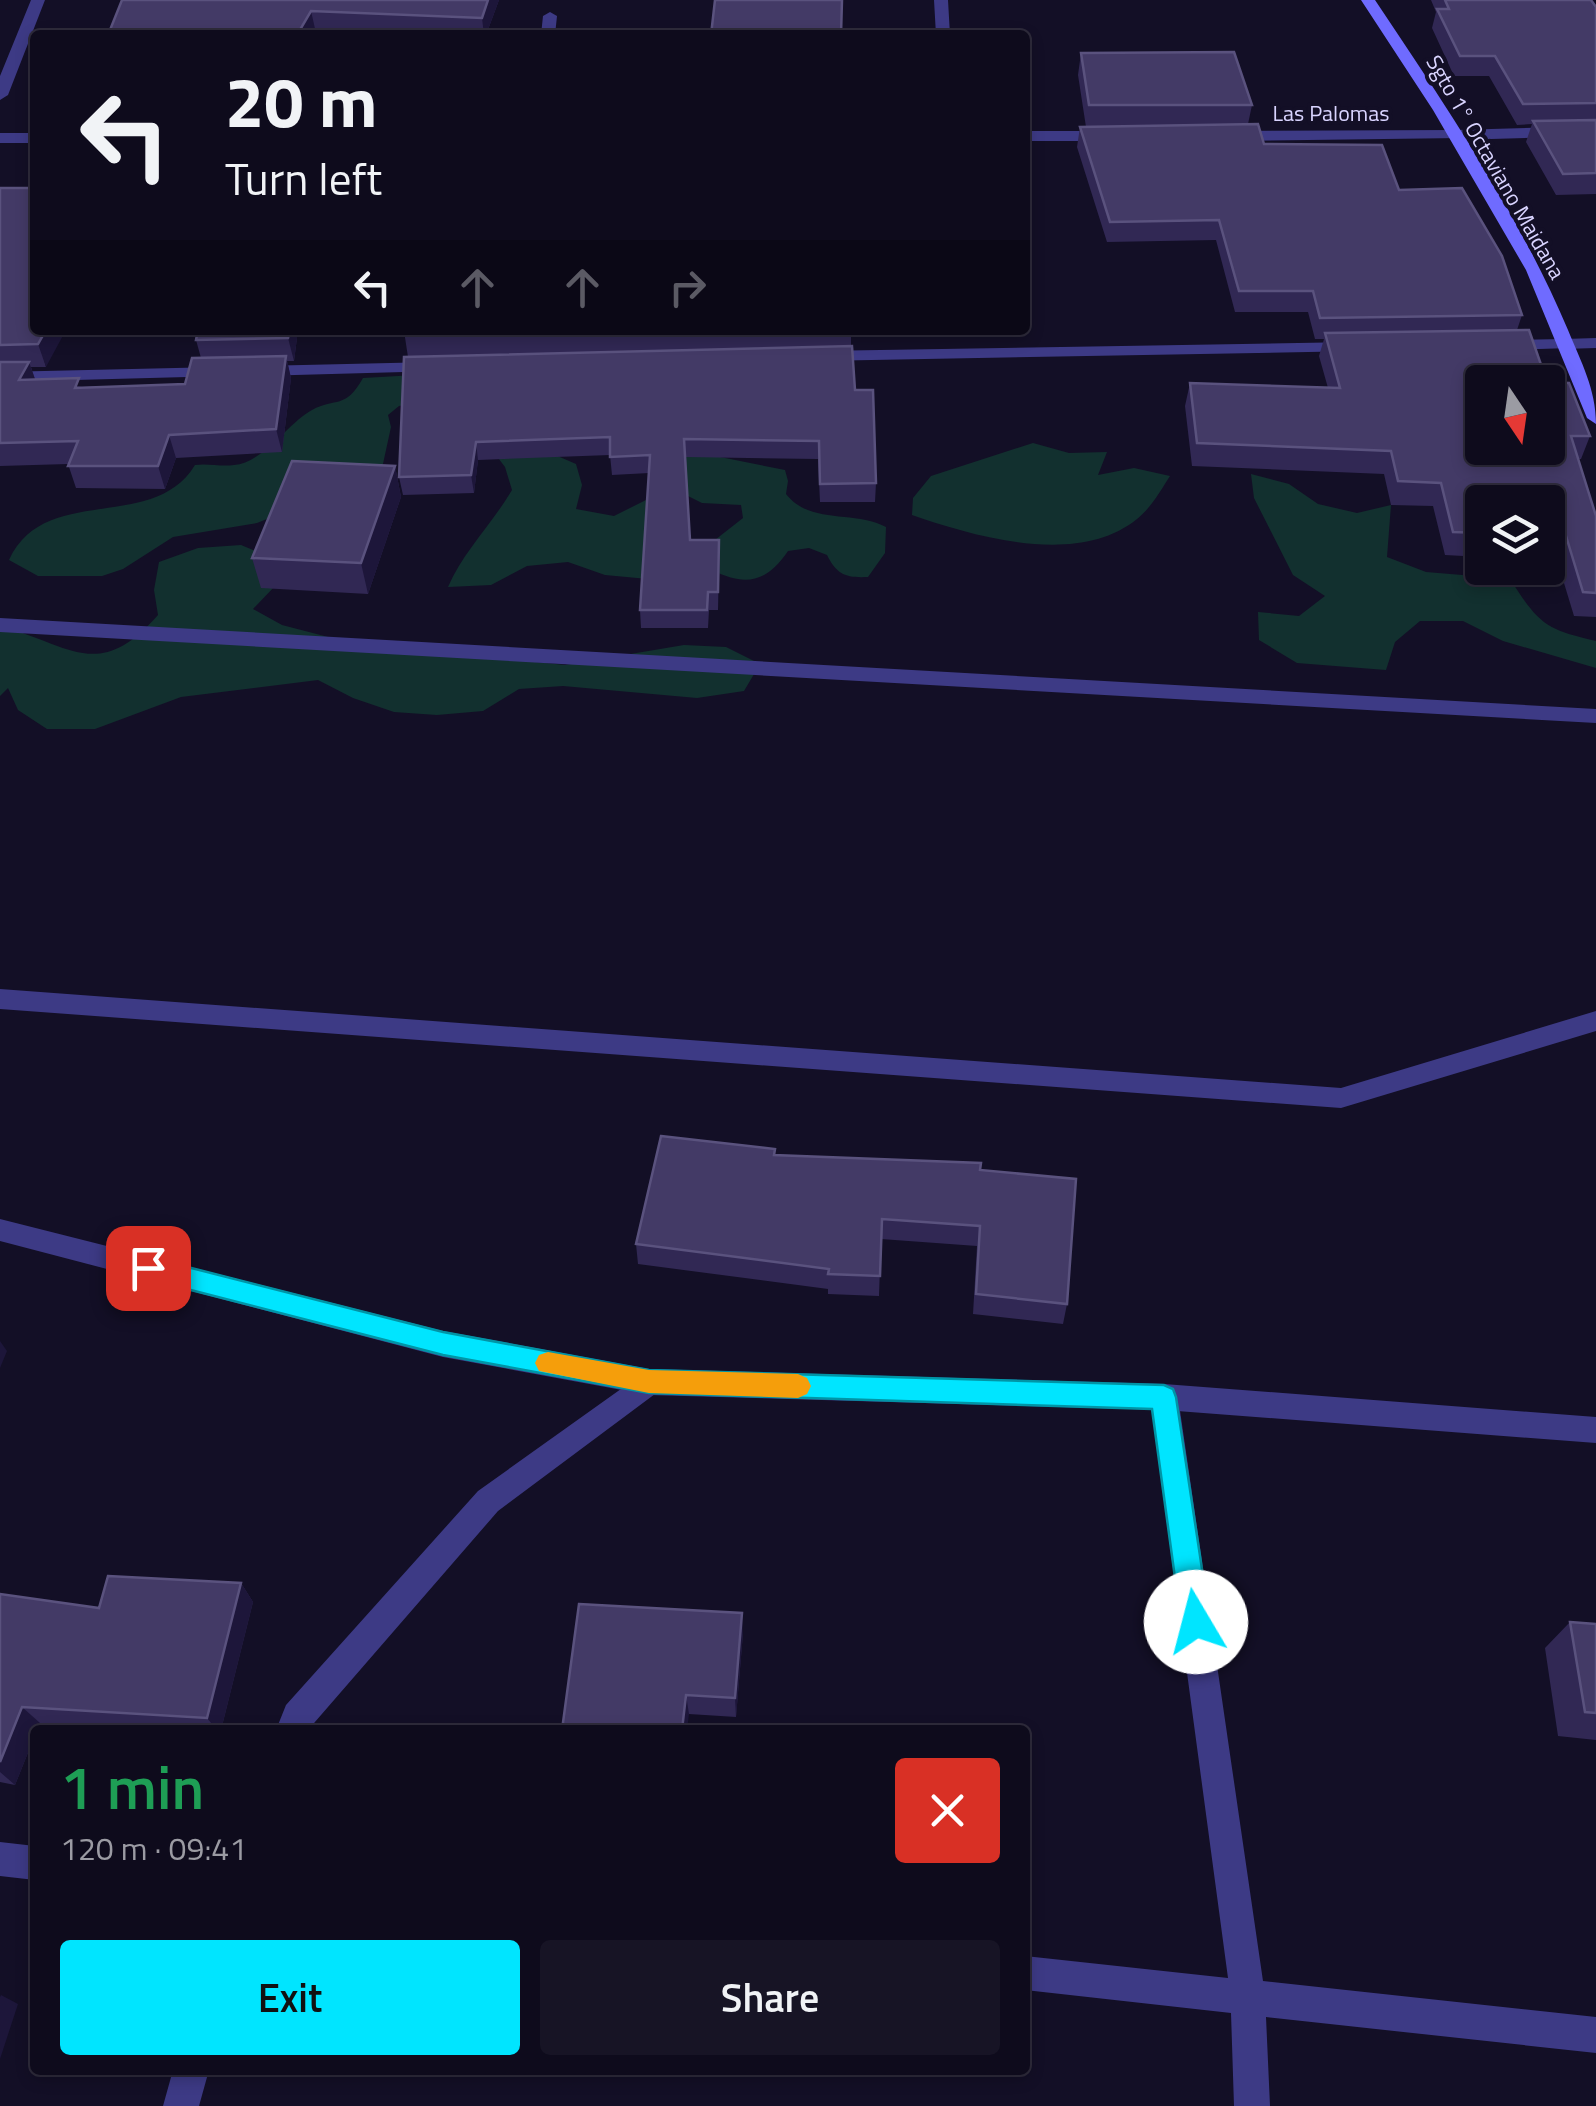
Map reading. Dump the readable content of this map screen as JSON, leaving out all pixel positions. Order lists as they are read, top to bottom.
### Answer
{
  "streets": {
    "main road": ["Sgto 1° Octaviano Maidana"],
    "street": ["Las Palomas"]
  },
  "crossings": [
    ["Las Palomas", "Sgto 1° Octaviano Maidana"]
  ],
  "north": "bottom",
  "page": {
    "turn": ["20 m", "Turn left"],
    "heading": ["1 min", "120 m · 09:41"],
    "buttons": ["Exit", "Share"]
  }
}
